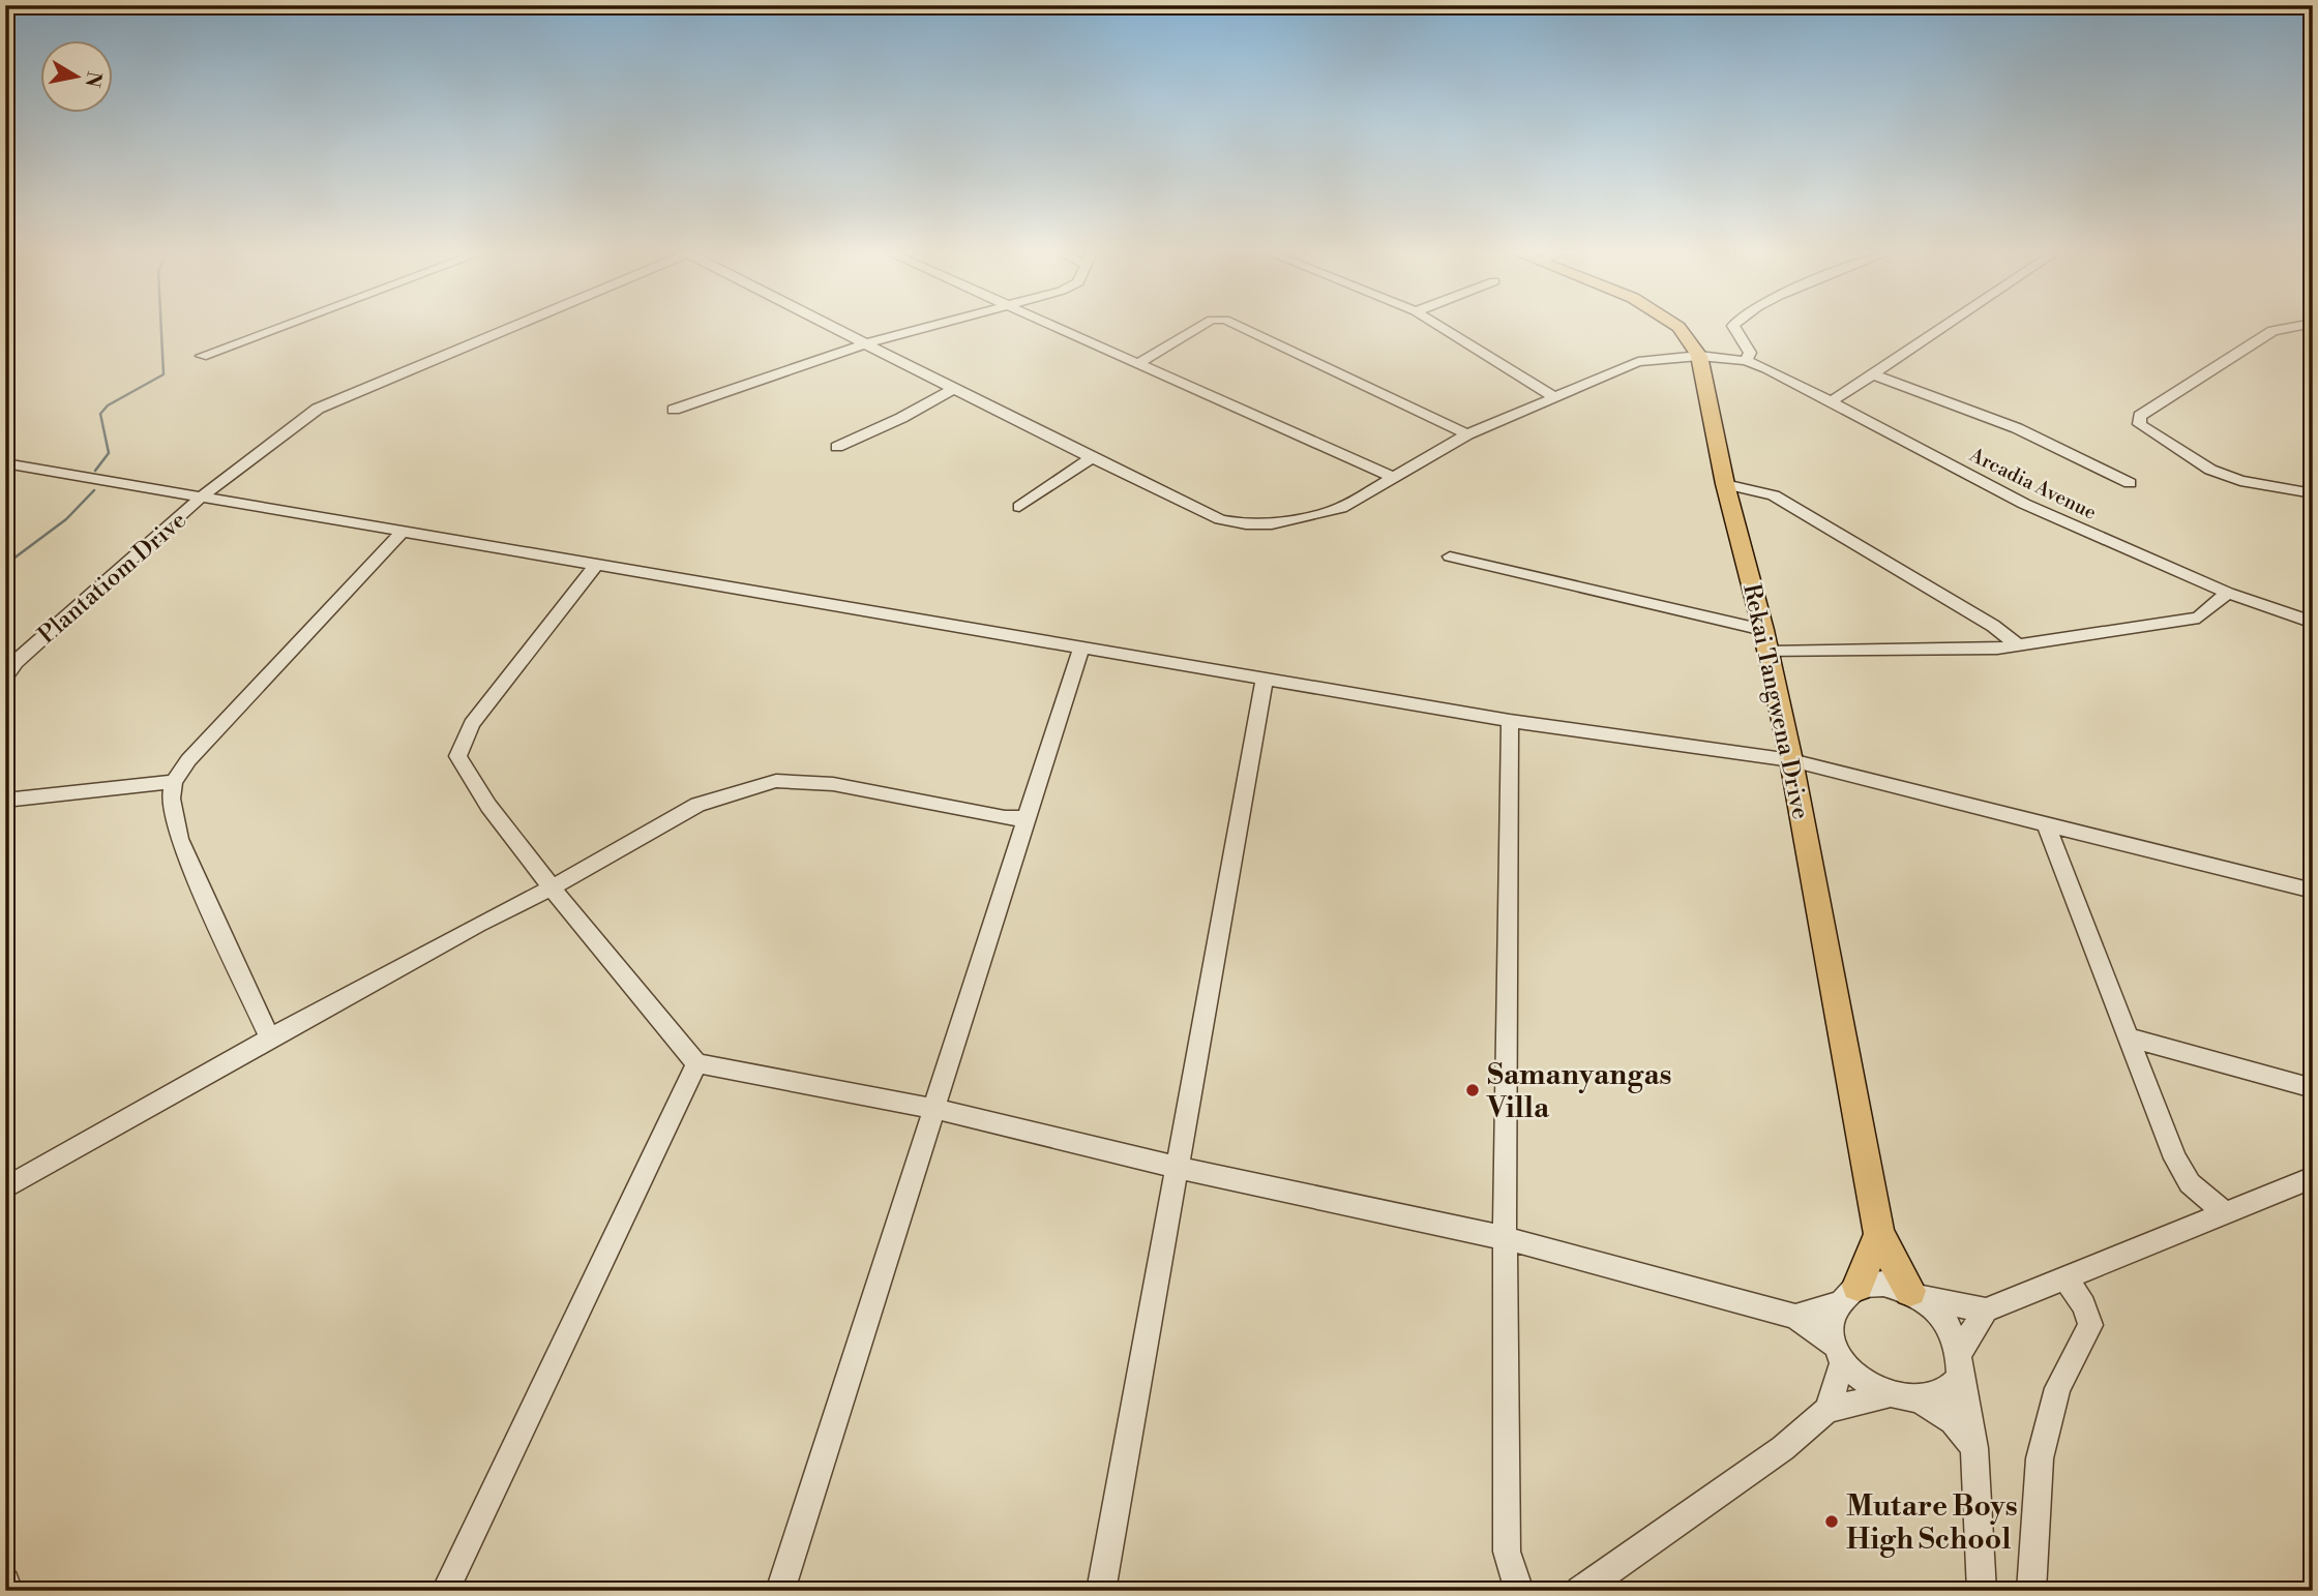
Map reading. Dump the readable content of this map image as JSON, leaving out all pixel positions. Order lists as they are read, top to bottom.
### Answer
{
  "streets": {
    "main road": ["Rekai Tangwena Drive"],
    "street": ["Arcadia Avenue", "Plantatiom Drive"]
  },
  "crossings": [
    ["Arcadia Avenue", "Rekai Tangwena Drive"]
  ],
  "places": ["Samanyangas Villa", "Mutare Boys High School"],
  "north": "right"
}
